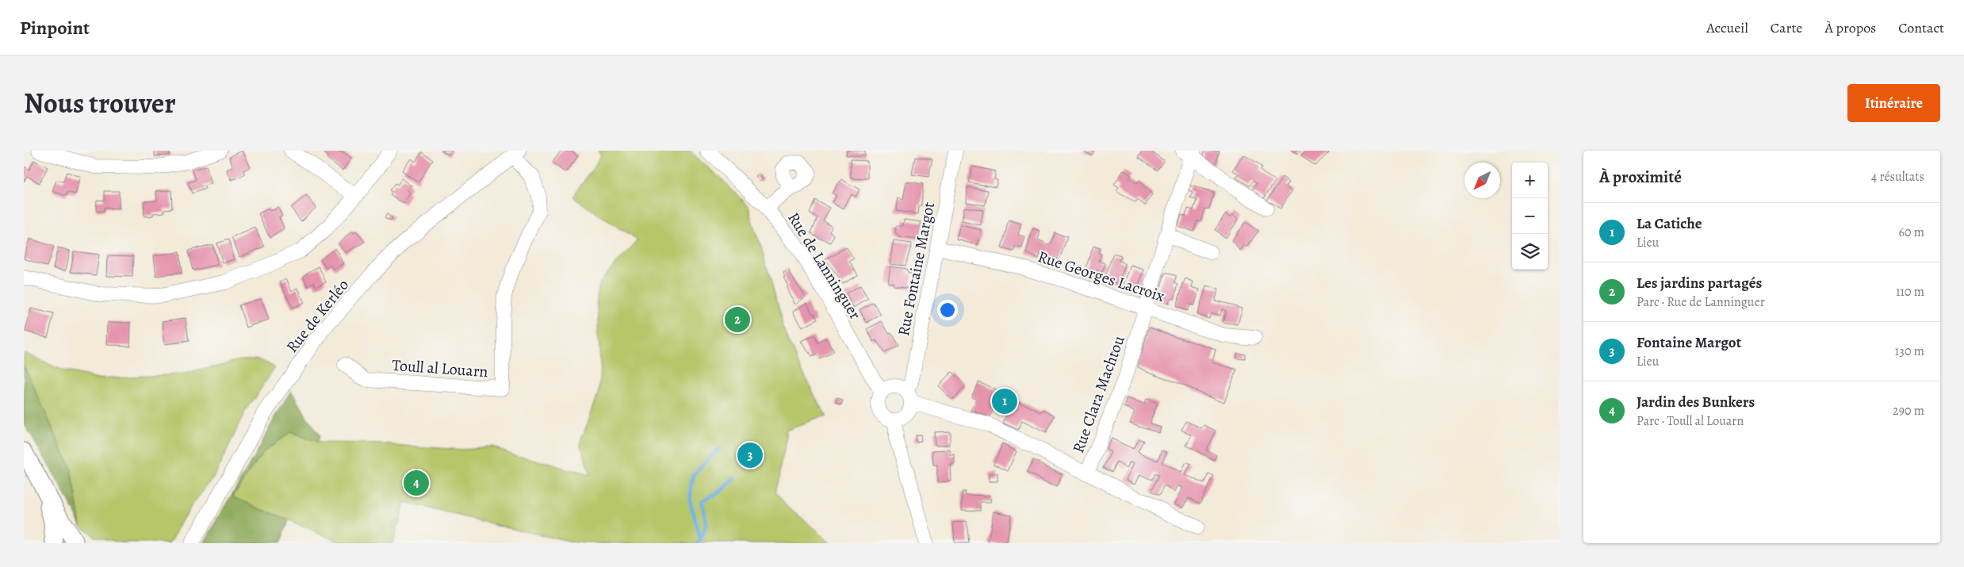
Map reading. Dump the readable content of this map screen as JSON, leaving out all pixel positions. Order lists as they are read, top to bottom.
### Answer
{
  "streets": {
    "street": [
      "Rue de Lanninguer",
      "Rue Fontaine Margot",
      "Rue Georges Lacroix",
      "Rue de Kerléo",
      "Toull al Louarn",
      "Rue Clara Machtou"
    ]
  },
  "crossings": [
    ["Rue de Lanninguer", "Rue Fontaine Margot"],
    ["Rue Fontaine Margot", "Rue Georges Lacroix"],
    ["Rue Georges Lacroix", "Rue Clara Machtou"],
    ["Rue de Kerléo", "Toull al Louarn"]
  ],
  "north": "bottom left",
  "page": {
    "header": "Pinpoint",
    "nav": [
      "Accueil",
      "Carte",
      "À propos",
      "Contact"
    ],
    "title": "Nous trouver",
    "buttons": "Itinéraire",
    "heading": ["À proximité", "4 résultats"],
    "map_buttons": ["+", "−"],
    "list": [
      {
        "mark": "1",
        "name": "La Catiche",
        "note": "Lieu",
        "value": "60 m"
      },
      {
        "mark": "2",
        "name": "Les jardins partagés",
        "note": "Parc · Rue de Lanninguer",
        "value": "110 m"
      },
      {
        "mark": "3",
        "name": "Fontaine Margot",
        "note": "Lieu",
        "value": "130 m"
      },
      {
        "mark": "4",
        "name": "Jardin des Bunkers",
        "note": "Parc · Toull al Louarn",
        "value": "290 m"
      }
    ],
    "pins": [
      "2",
      "1",
      "3",
      "4"
    ]
  }
}
